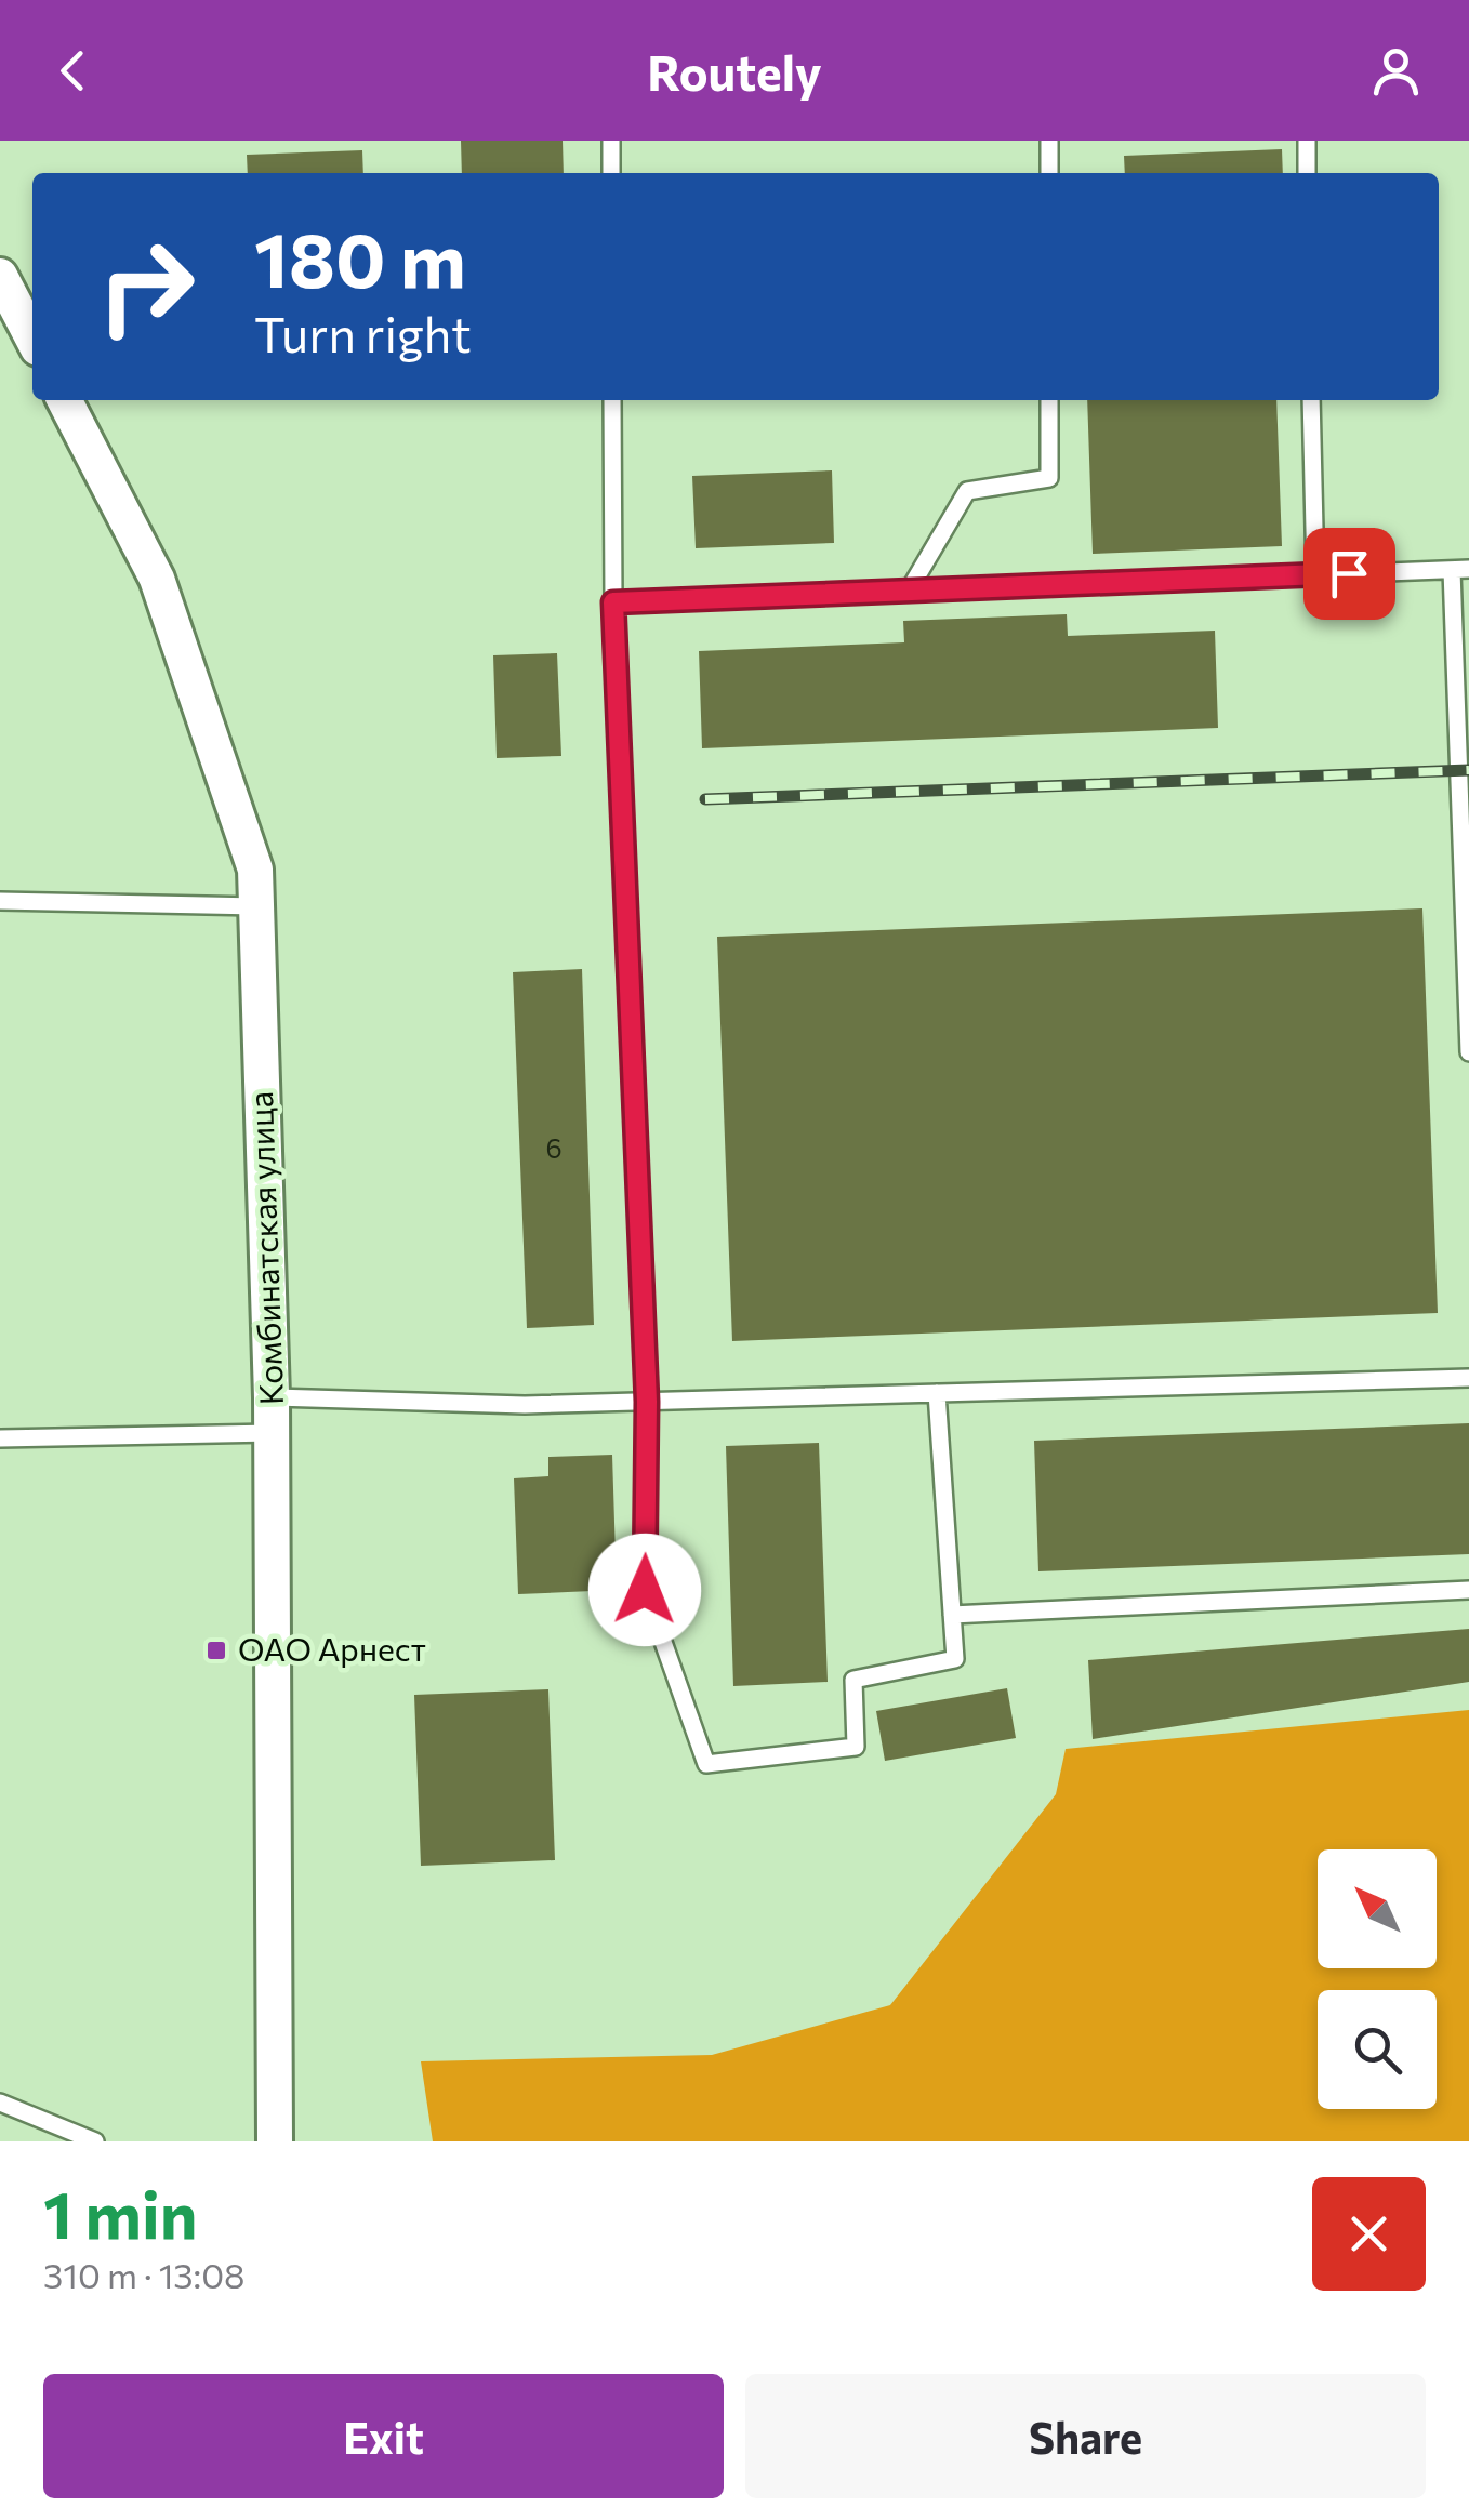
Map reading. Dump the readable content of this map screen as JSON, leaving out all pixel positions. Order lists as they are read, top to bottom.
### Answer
{
  "streets": {
    "street": ["Комбинатская улица"]
  },
  "places": {
    "transit": ["ОАО Арнест"]
  },
  "house_numbers": ["6"],
  "north": "top left",
  "page": {
    "header": "Routely",
    "turn": ["180 m", "Turn right"],
    "heading": ["1 min", "310 m · 13:08"],
    "buttons": ["Exit", "Share"]
  }
}
